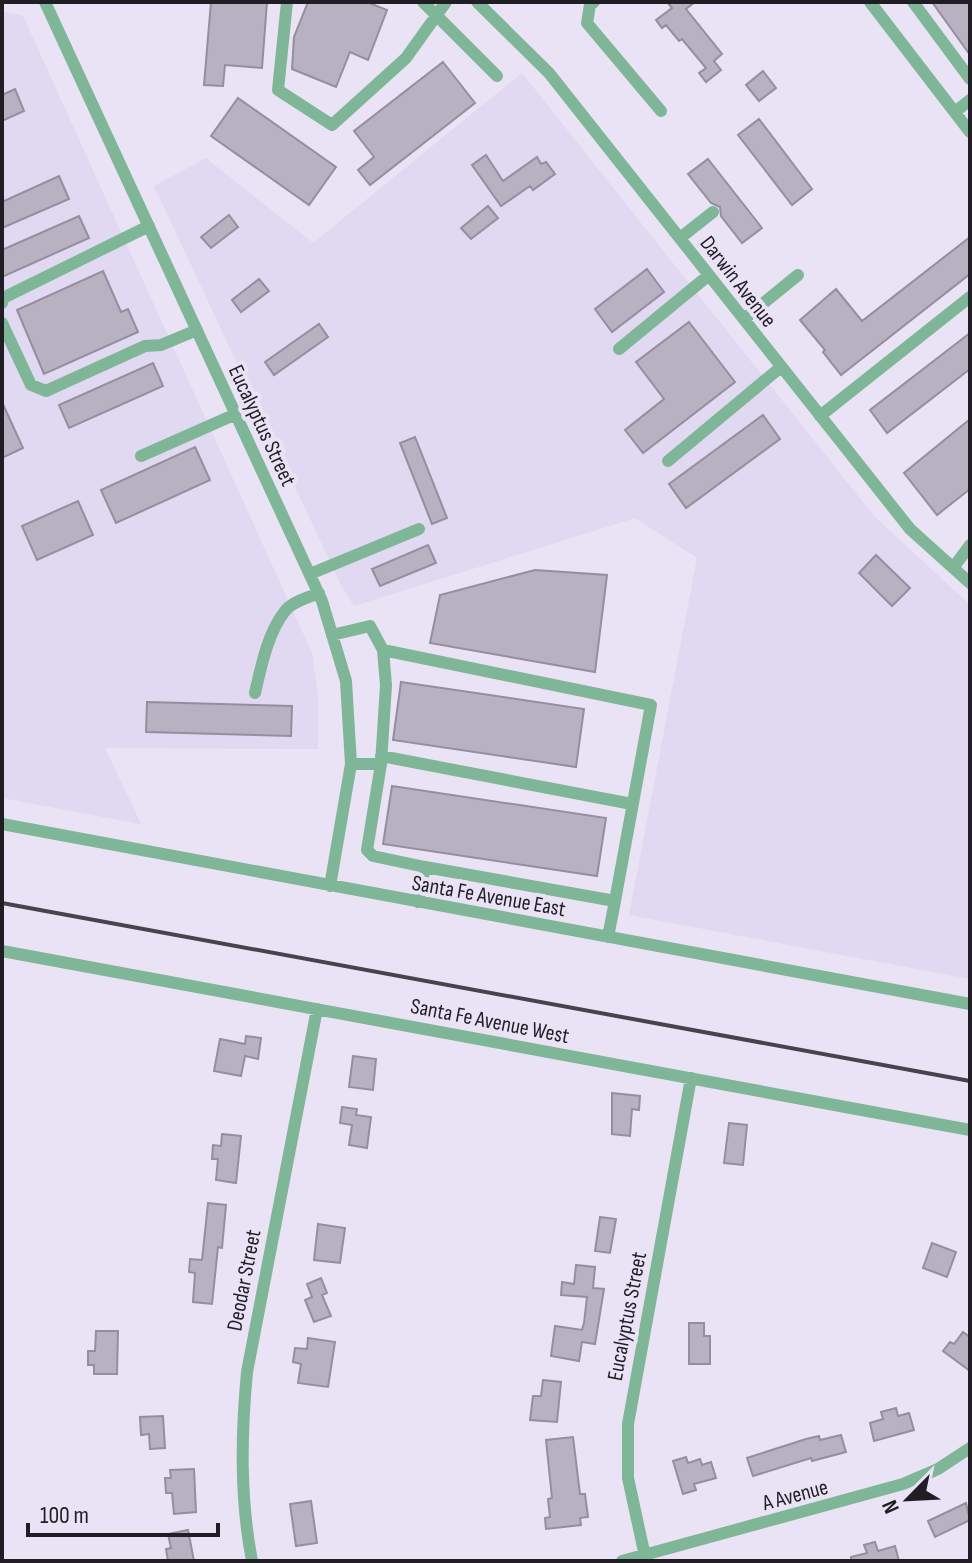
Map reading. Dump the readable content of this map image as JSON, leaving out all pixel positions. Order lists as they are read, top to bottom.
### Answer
{
  "streets": {
    "street": [
      "Darwin Avenue",
      "Eucalyptus Street",
      "Santa Fe Avenue East",
      "Santa Fe Avenue West",
      "Deodar Street",
      "A Avenue"
    ]
  },
  "crossings": [
    ["Eucalyptus Street", "Santa Fe Avenue East"],
    ["Eucalyptus Street", "Santa Fe Avenue West"],
    ["Eucalyptus Street", "A Avenue"],
    ["Santa Fe Avenue West", "Deodar Street"]
  ],
  "scale_bar": "100 m",
  "north": "bottom left"
}
